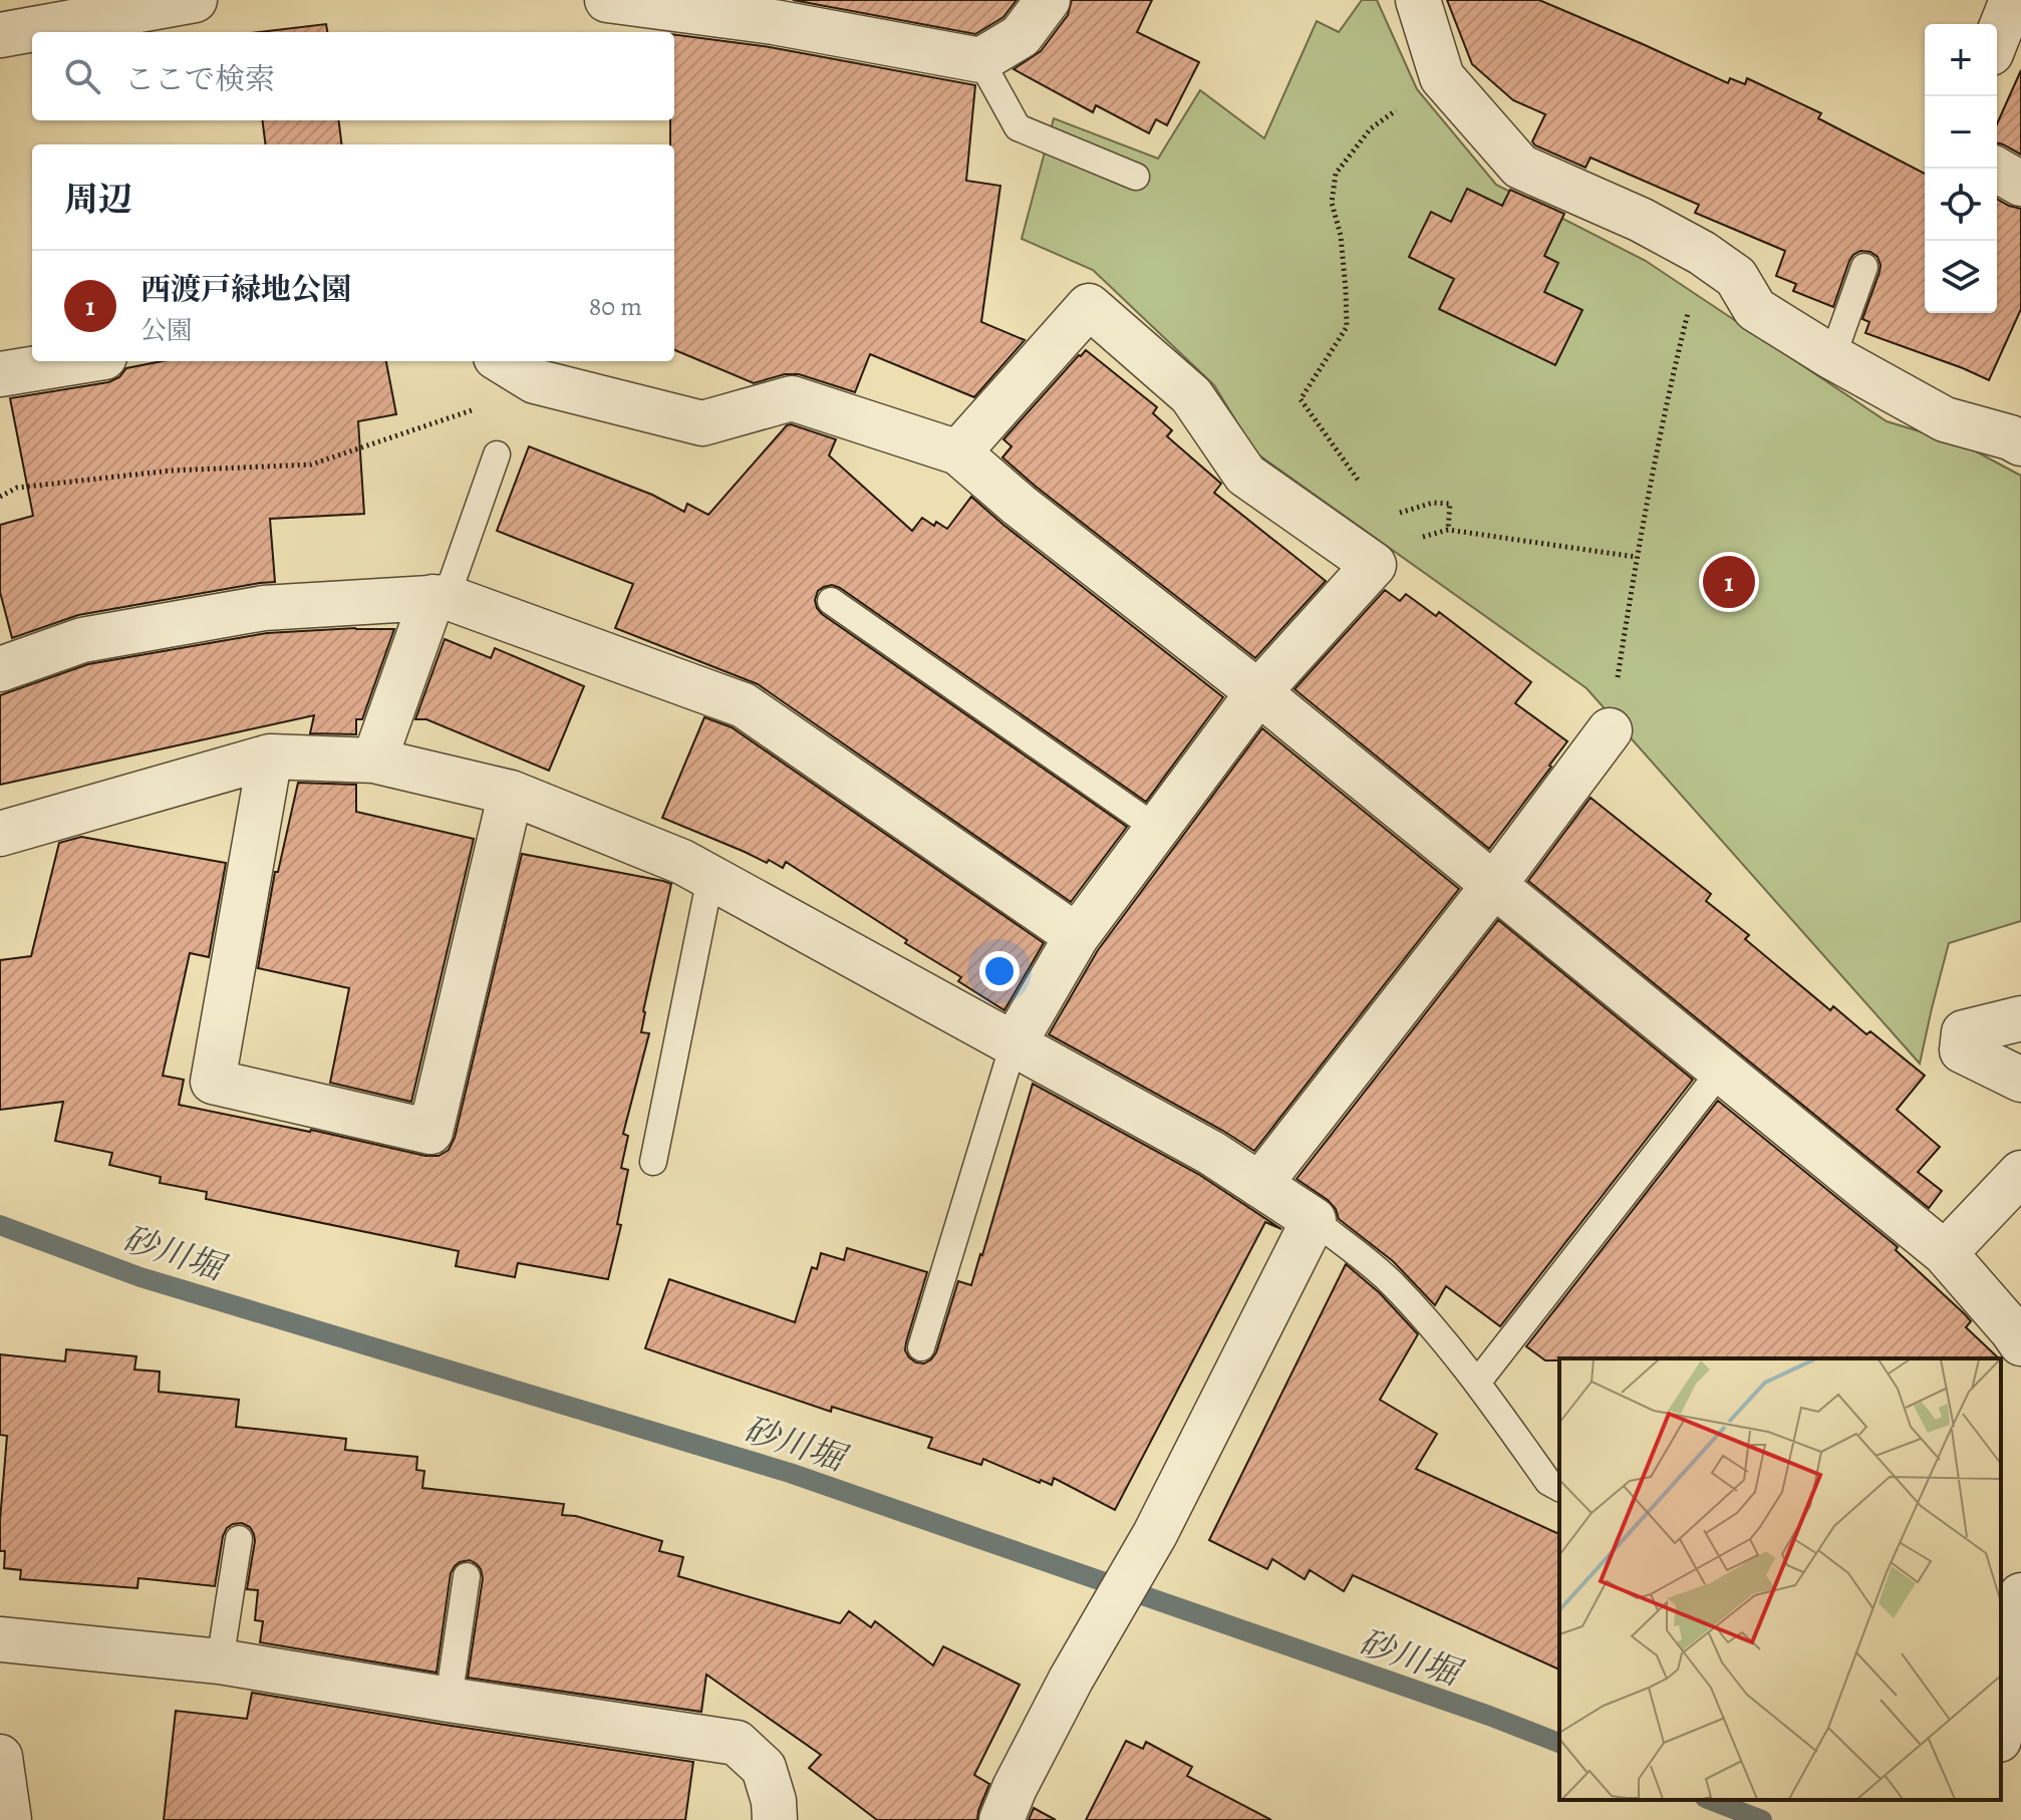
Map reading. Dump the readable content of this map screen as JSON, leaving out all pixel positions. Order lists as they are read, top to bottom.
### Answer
{
  "water": ["砂川堀"],
  "page": {
    "map_buttons": ["+", "−"],
    "search": "ここで検索",
    "heading": "周辺",
    "list": [
      {
        "mark": "1",
        "name": "西渡戸緑地公園",
        "note": "公園",
        "value": "80 m"
      }
    ],
    "pins": "1"
  }
}
